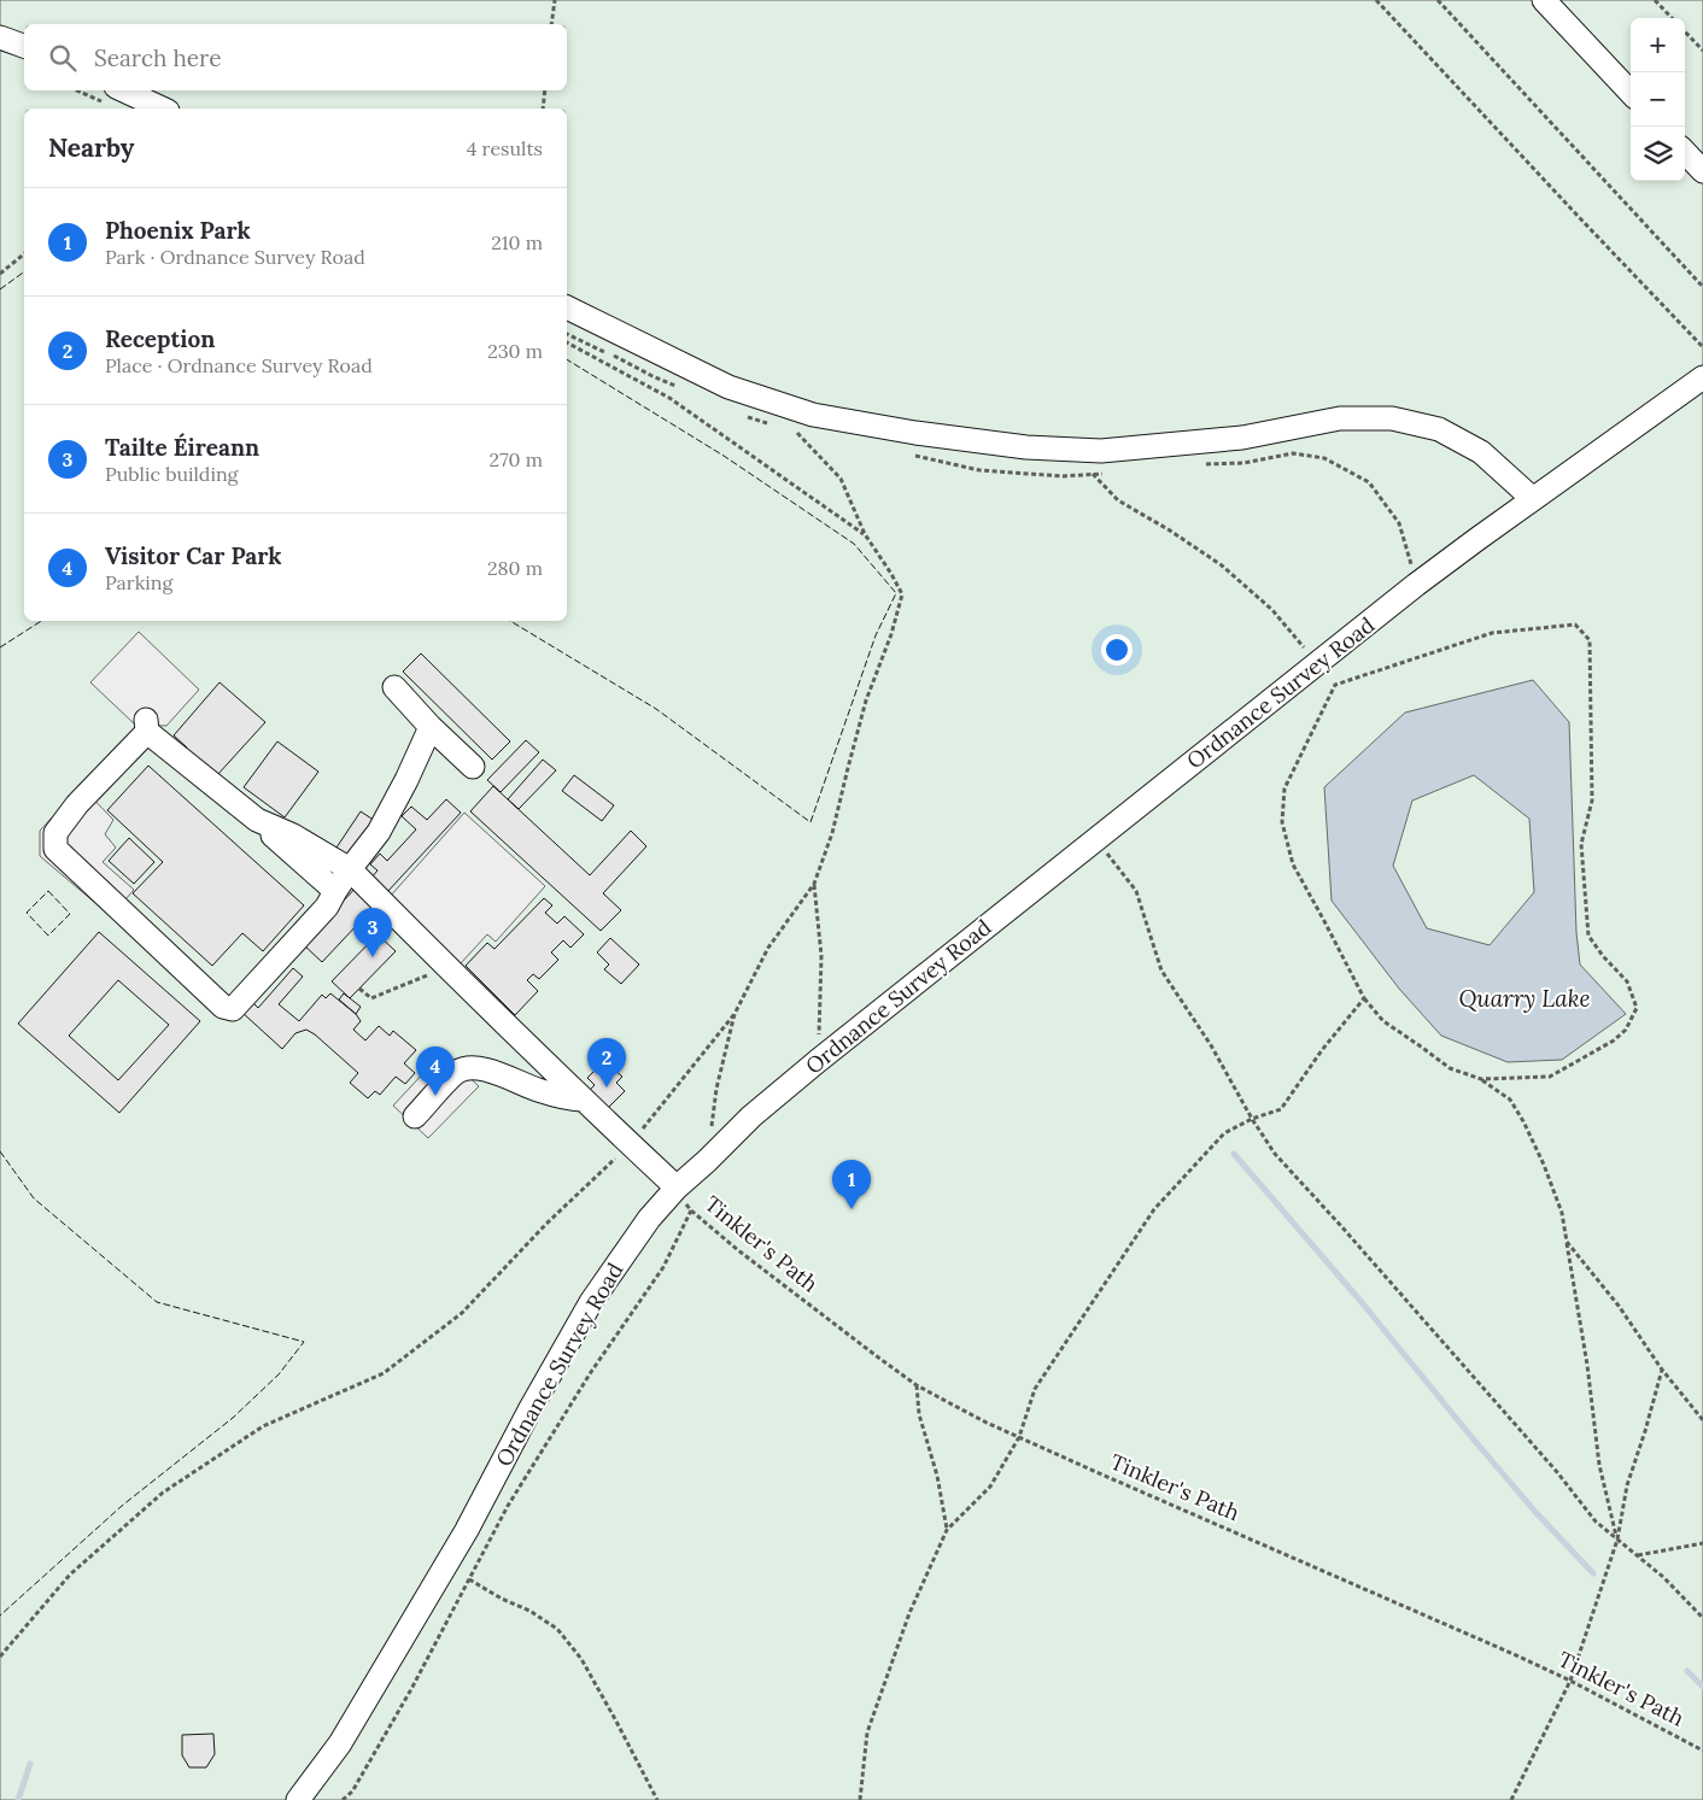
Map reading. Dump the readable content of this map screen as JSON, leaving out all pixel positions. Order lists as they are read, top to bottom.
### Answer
{
  "streets": {
    "street": ["Ordnance Survey Road"],
    "path": ["Tinkler's Path"]
  },
  "crossings": [
    ["Ordnance Survey Road", "Tinkler's Path"]
  ],
  "water": ["Quarry Lake"],
  "page": {
    "map_buttons": ["+", "−"],
    "search": "Search here",
    "heading": ["Nearby", "4 results"],
    "list": [
      {
        "mark": "1",
        "name": "Phoenix Park",
        "note": "Park · Ordnance Survey Road",
        "value": "210 m"
      },
      {
        "mark": "2",
        "name": "Reception",
        "note": "Place · Ordnance Survey Road",
        "value": "230 m"
      },
      {
        "mark": "3",
        "name": "Tailte Éireann",
        "note": "Public building",
        "value": "270 m"
      },
      {
        "mark": "4",
        "name": "Visitor Car Park",
        "note": "Parking",
        "value": "280 m"
      }
    ],
    "pins": [
      "3",
      "2",
      "4",
      "1"
    ]
  }
}
